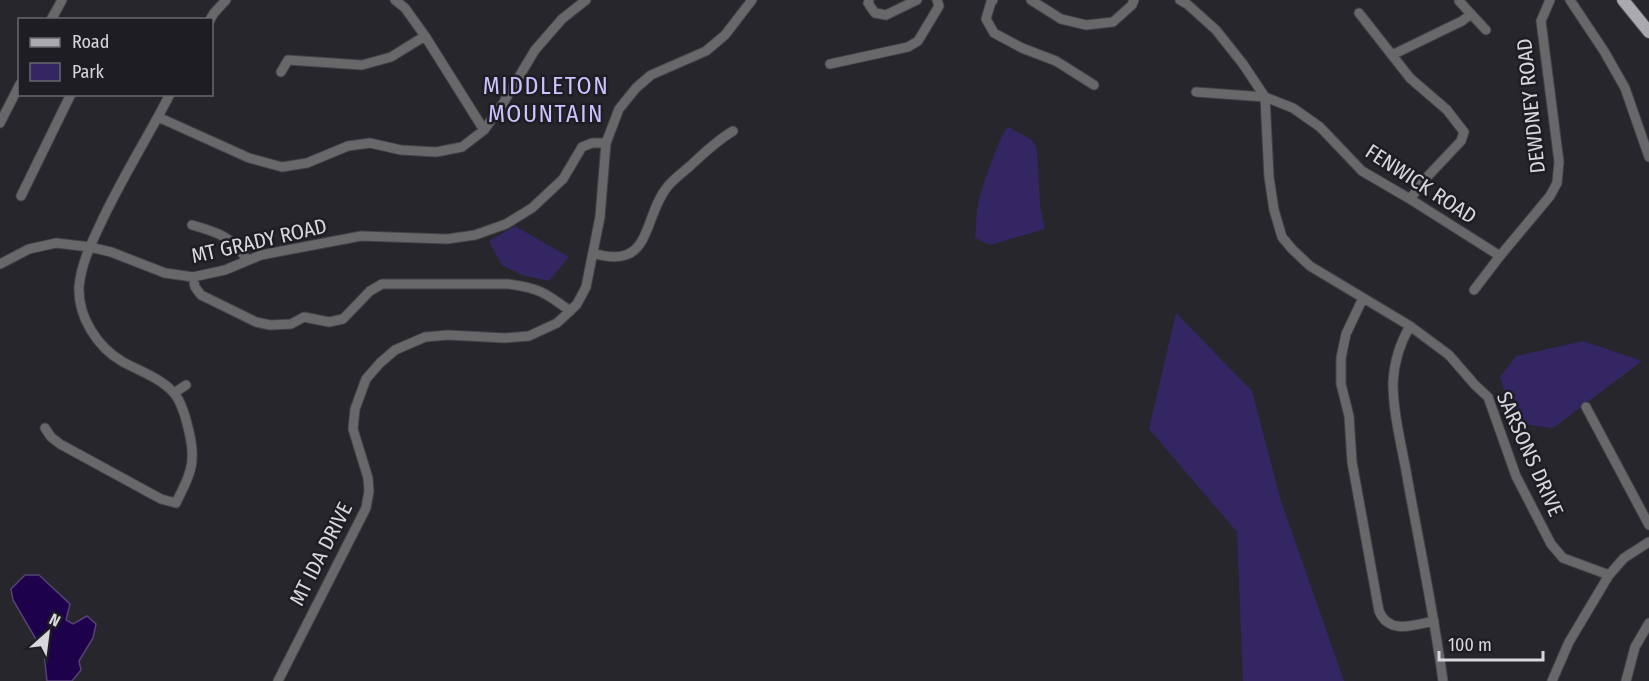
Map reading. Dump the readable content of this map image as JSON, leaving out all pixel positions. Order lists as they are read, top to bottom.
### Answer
{
  "streets": {
    "street": [
      "DEWDNEY ROAD",
      "FENWICK ROAD",
      "MT GRADY ROAD",
      "SARSONS DRIVE",
      "MT IDA DRIVE"
    ]
  },
  "crossings": [
    ["DEWDNEY ROAD", "FENWICK ROAD"],
    ["FENWICK ROAD", "SARSONS DRIVE"],
    ["MT GRADY ROAD", "MT IDA DRIVE"]
  ],
  "districts": ["MIDDLETON MOUNTAIN"],
  "legend": ["Road", "Park"],
  "scale_bar": "100 m",
  "north": "top right"
}
